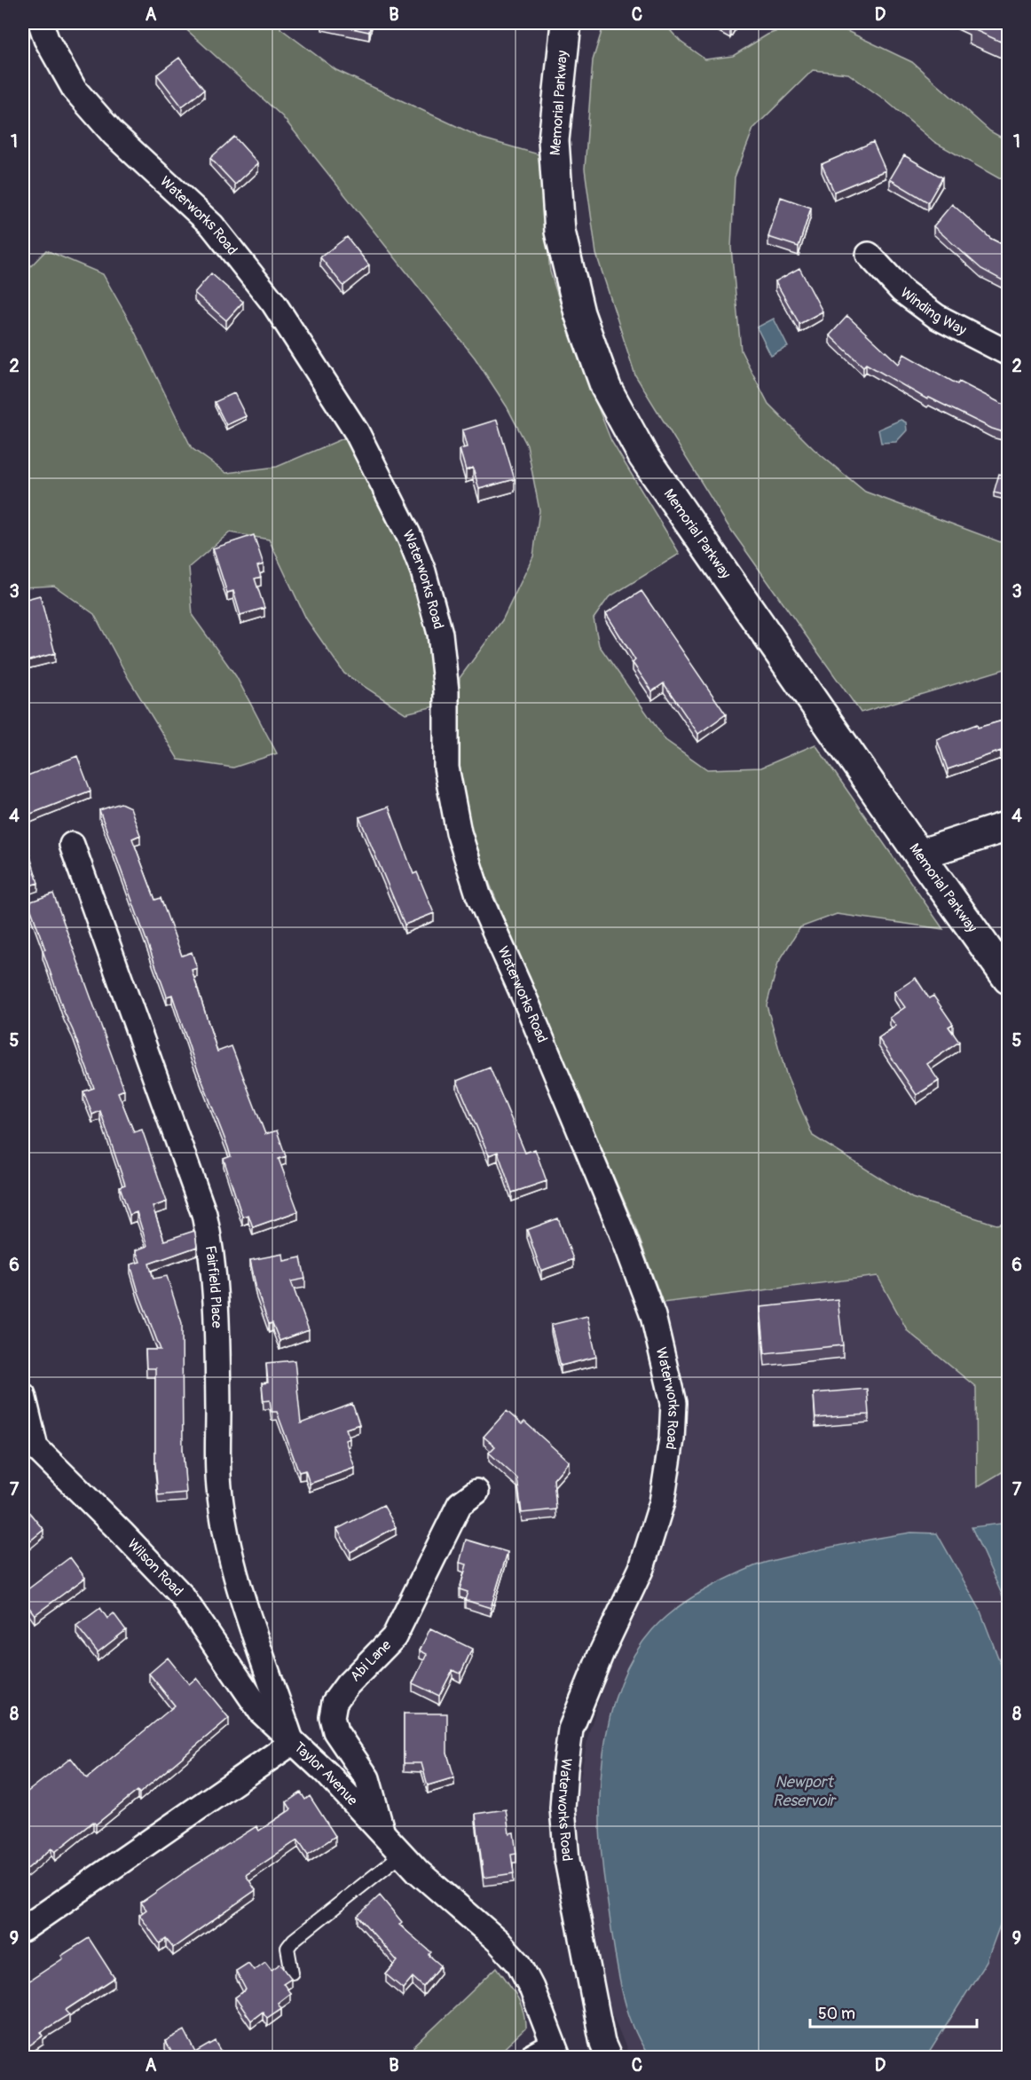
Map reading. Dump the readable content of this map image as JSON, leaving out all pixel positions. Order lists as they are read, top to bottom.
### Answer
{
  "streets": {
    "main road": ["Memorial Parkway"],
    "street": [
      "Waterworks Road",
      "Winding Way",
      "Fairfield Place",
      "Wilson Road",
      "Abi Lane",
      "Taylor Avenue"
    ]
  },
  "crossings": [
    ["Fairfield Place", "Wilson Road"],
    ["Fairfield Place", "Taylor Avenue"],
    ["Wilson Road", "Taylor Avenue"],
    ["Abi Lane", "Taylor Avenue"]
  ],
  "water": ["Newport Reservoir"],
  "scale_bar": "50 m",
  "grid": {
    "columns": [
      "A",
      "B",
      "C",
      "D"
    ],
    "rows": [
      "1",
      "2",
      "3",
      "4",
      "5",
      "6",
      "7",
      "8",
      "9"
    ]
  }
}
